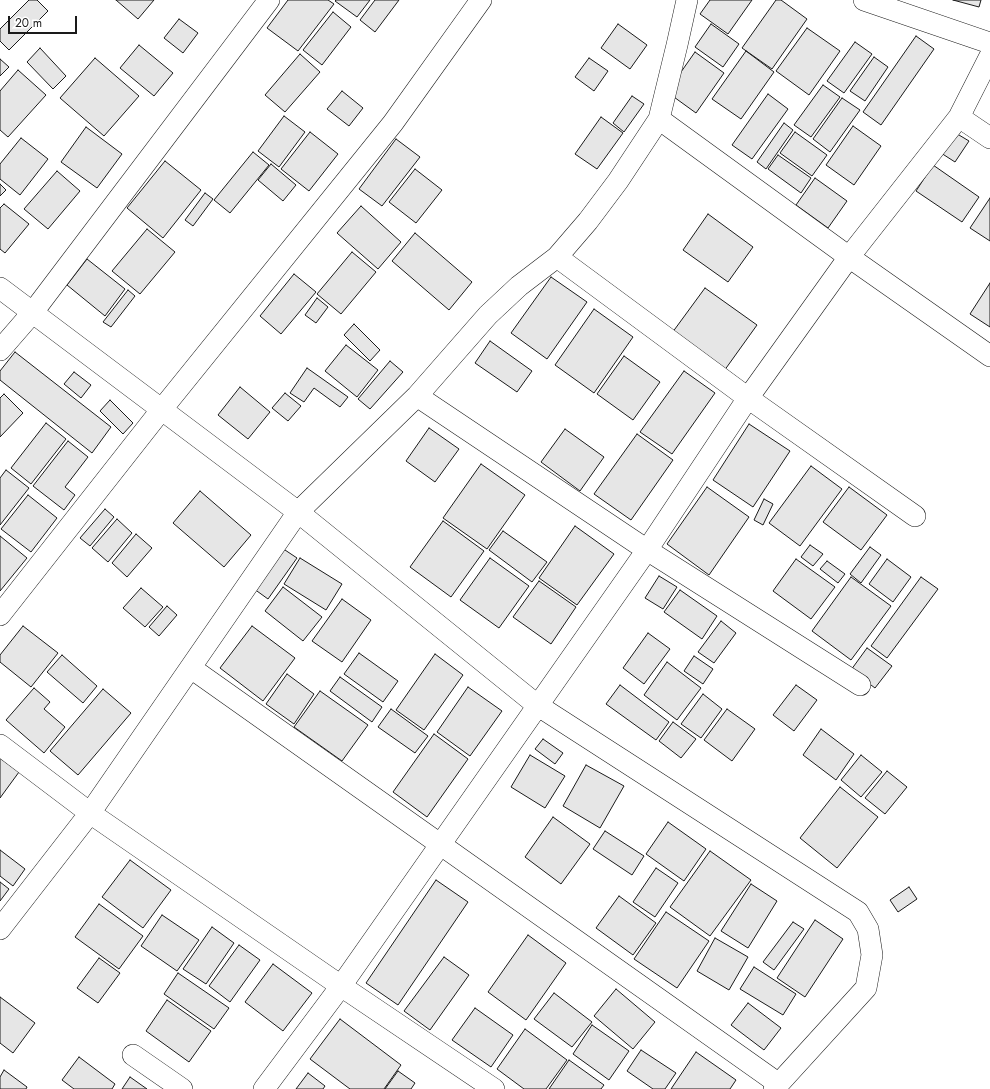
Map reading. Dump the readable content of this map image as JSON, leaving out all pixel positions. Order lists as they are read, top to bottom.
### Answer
{
  "scale_bar": "20 m"
}
